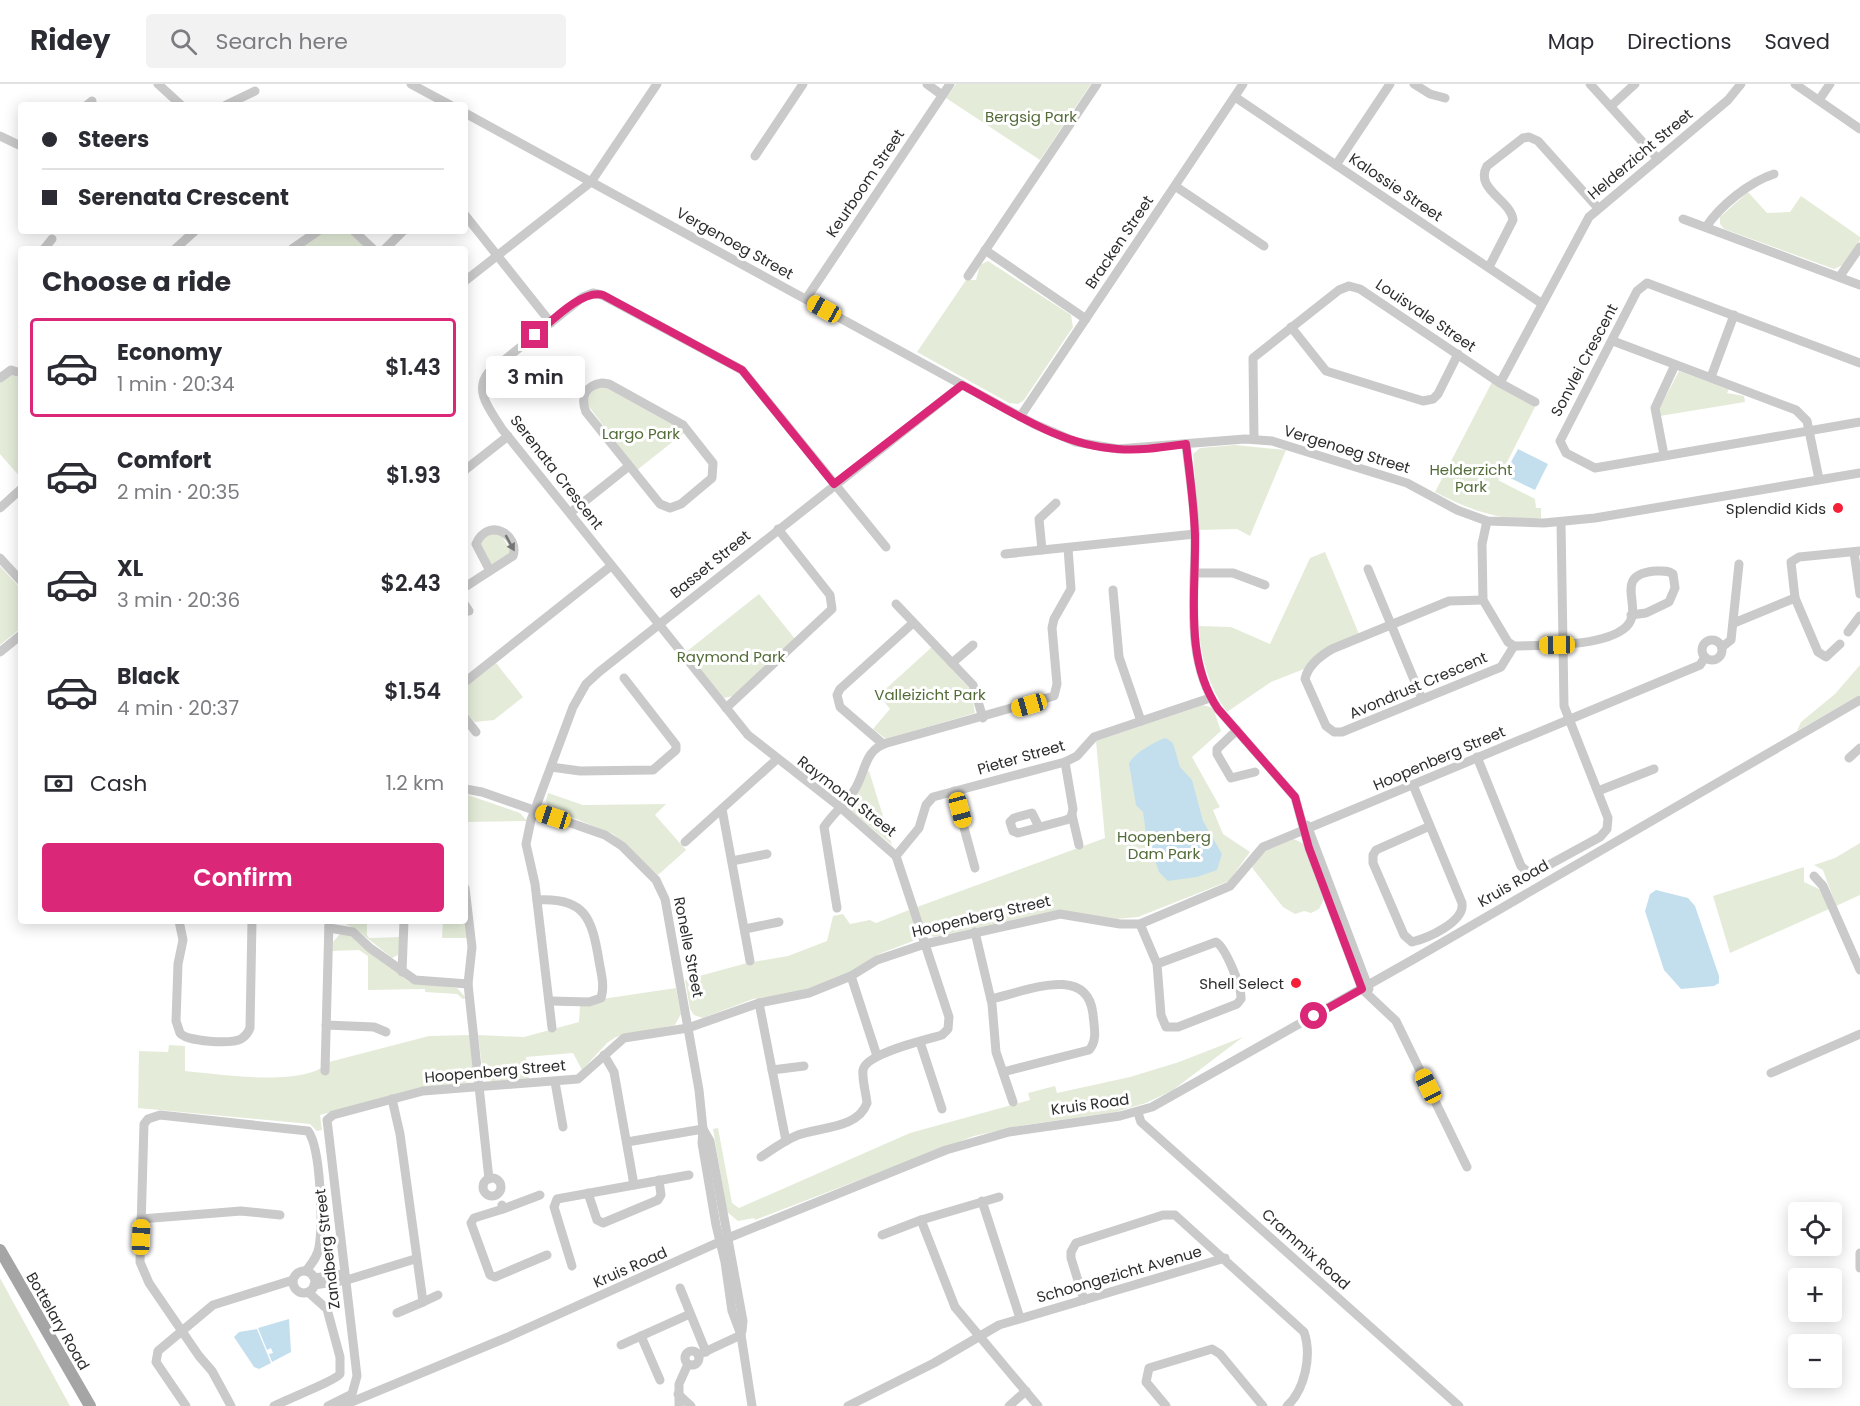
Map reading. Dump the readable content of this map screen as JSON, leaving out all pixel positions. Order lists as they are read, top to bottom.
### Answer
{
  "streets": {
    "main road": ["Bottelary Road"],
    "street": [
      "Helderzicht Street",
      "Keurboom Street",
      "Kalossie Street",
      "Bracken Street",
      "Vergenoeg Street",
      "Louisvale Street",
      "Sonvlei Crescent",
      "Serenata Crescent",
      "Basset Street",
      "Avondrust Crescent",
      "Pieter Street",
      "Hoopenberg Street",
      "Raymond Street",
      "Kruis Road",
      "Ronelle Street",
      "Zandberg Street",
      "Crammix Road",
      "Schoongezicht Avenue"
    ]
  },
  "crossings": [
    ["Helderzicht Street", "Kalossie Street"],
    ["Helderzicht Street", "Louisvale Street"],
    ["Keurboom Street", "Vergenoeg Street"],
    ["Kalossie Street", "Bracken Street"],
    ["Bracken Street", "Vergenoeg Street"],
    ["Vergenoeg Street", "Louisvale Street"],
    ["Vergenoeg Street", "Basset Street"],
    ["Serenata Crescent", "Basset Street"],
    ["Serenata Crescent", "Raymond Street"],
    ["Basset Street", "Raymond Street"],
    ["Basset Street", "Ronelle Street"],
    ["Pieter Street", "Raymond Street"],
    ["Hoopenberg Street", "Raymond Street"],
    ["Hoopenberg Street", "Ronelle Street"],
    ["Hoopenberg Street", "Zandberg Street"],
    ["Kruis Road", "Ronelle Street"],
    ["Kruis Road", "Crammix Road"]
  ],
  "parks": [
    "Bergsig Park",
    "Largo Park",
    "Helderzicht Park",
    "Raymond Park",
    "Valleizicht Park",
    "Hoopenberg Dam Park"
  ],
  "places": ["Splendid Kids", "Shell Select"],
  "page": {
    "header": "Ridey",
    "search": "Search here",
    "nav": ["Map", "Directions", "Saved"],
    "banner": ["Steers", "Serenata Crescent"],
    "heading": "Choose a ride",
    "list": [
      {
        "name": "Economy",
        "note": "1 min · 20:34",
        "value": "$1.43"
      },
      {
        "name": "Comfort",
        "note": "2 min · 20:35",
        "value": "$1.93"
      },
      {
        "name": "XL",
        "note": "3 min · 20:36",
        "value": "$2.43"
      },
      {
        "name": "Black",
        "note": "4 min · 20:37",
        "value": "$1.54"
      }
    ],
    "bubble": "3 min",
    "pay": ["Cash", "1.2 km"],
    "buttons": "Confirm",
    "map_buttons": ["+", "−"]
  }
}
